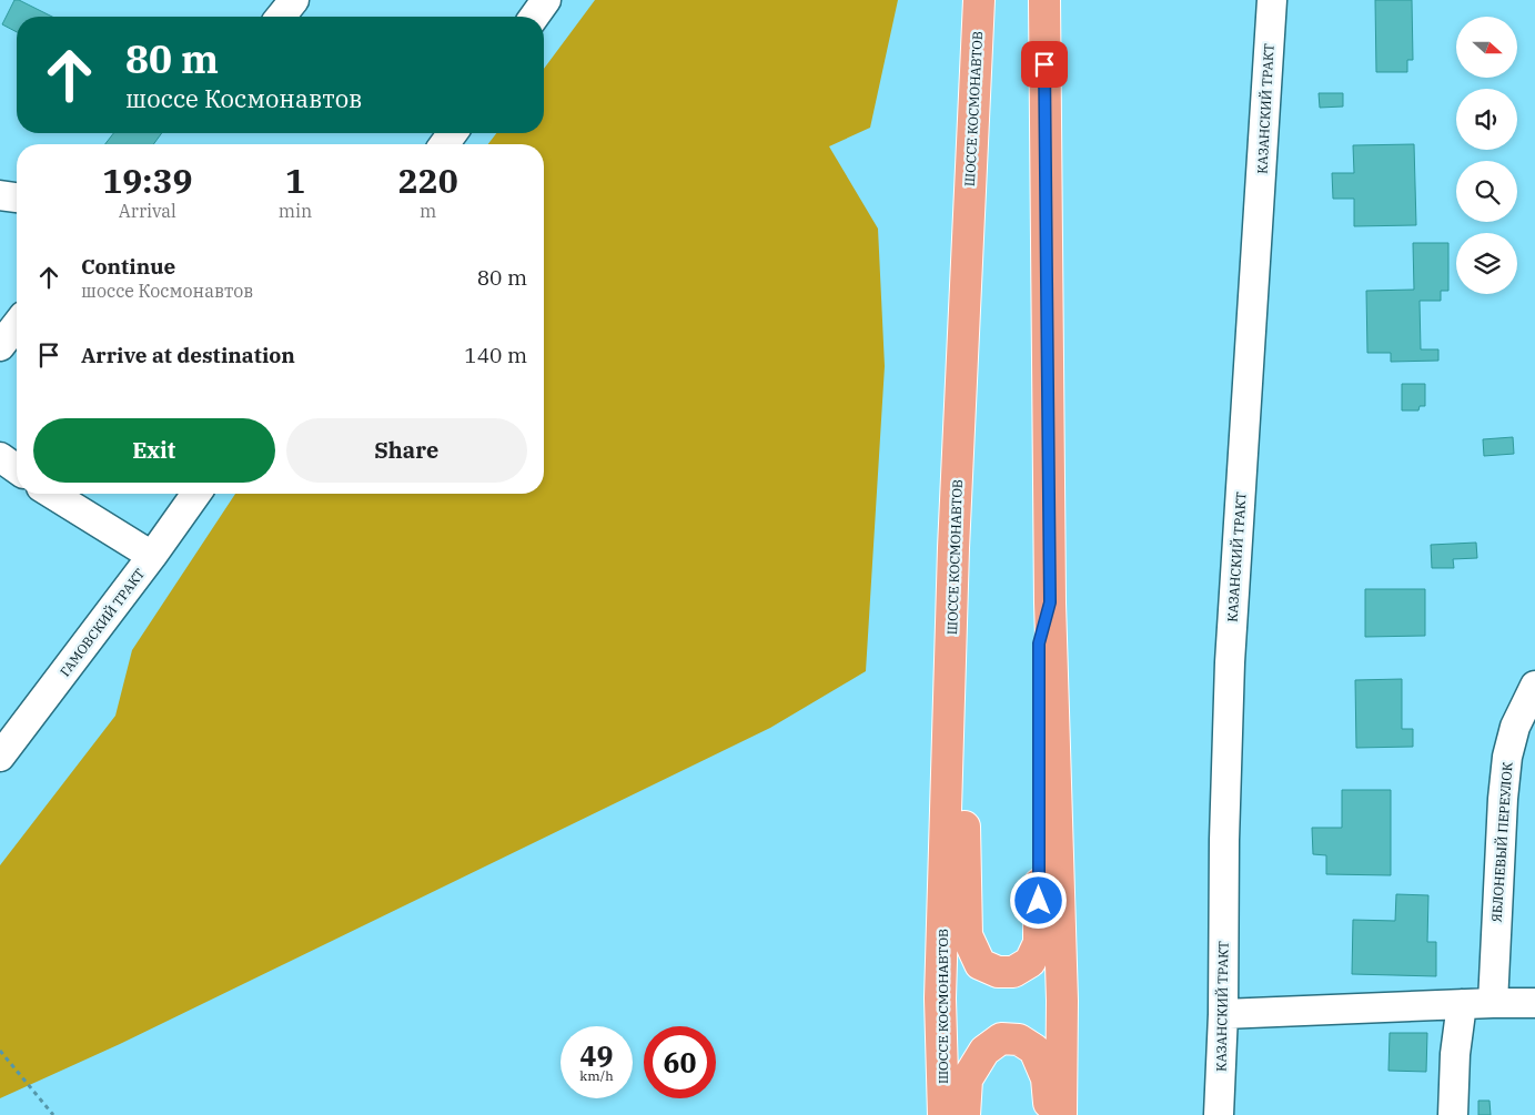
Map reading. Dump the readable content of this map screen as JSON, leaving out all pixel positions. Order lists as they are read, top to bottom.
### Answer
{
  "streets": {
    "main road": ["ШОССЕ КОСМОНАВТОВ"],
    "street": ["КАЗАНСКИЙ ТРАКТ", "ГАМОВСКИЙ ТРАКТ", "ЯБЛОНЕВЫЙ ПЕРЕУЛОК"]
  },
  "north": "right",
  "page": {
    "turn": ["80 m", "шоссе Космонавтов"],
    "eta": [
      "19:39",
      "Arrival",
      "1",
      "min",
      "220",
      "m"
    ],
    "list": [
      {
        "name": "Continue",
        "note": "шоссе Космонавтов",
        "value": "80 m"
      },
      {
        "name": "Arrive at destination",
        "value": "140 m"
      }
    ],
    "buttons": ["Exit", "Share"],
    "speed": "49 km/h",
    "limit": "60"
  }
}
